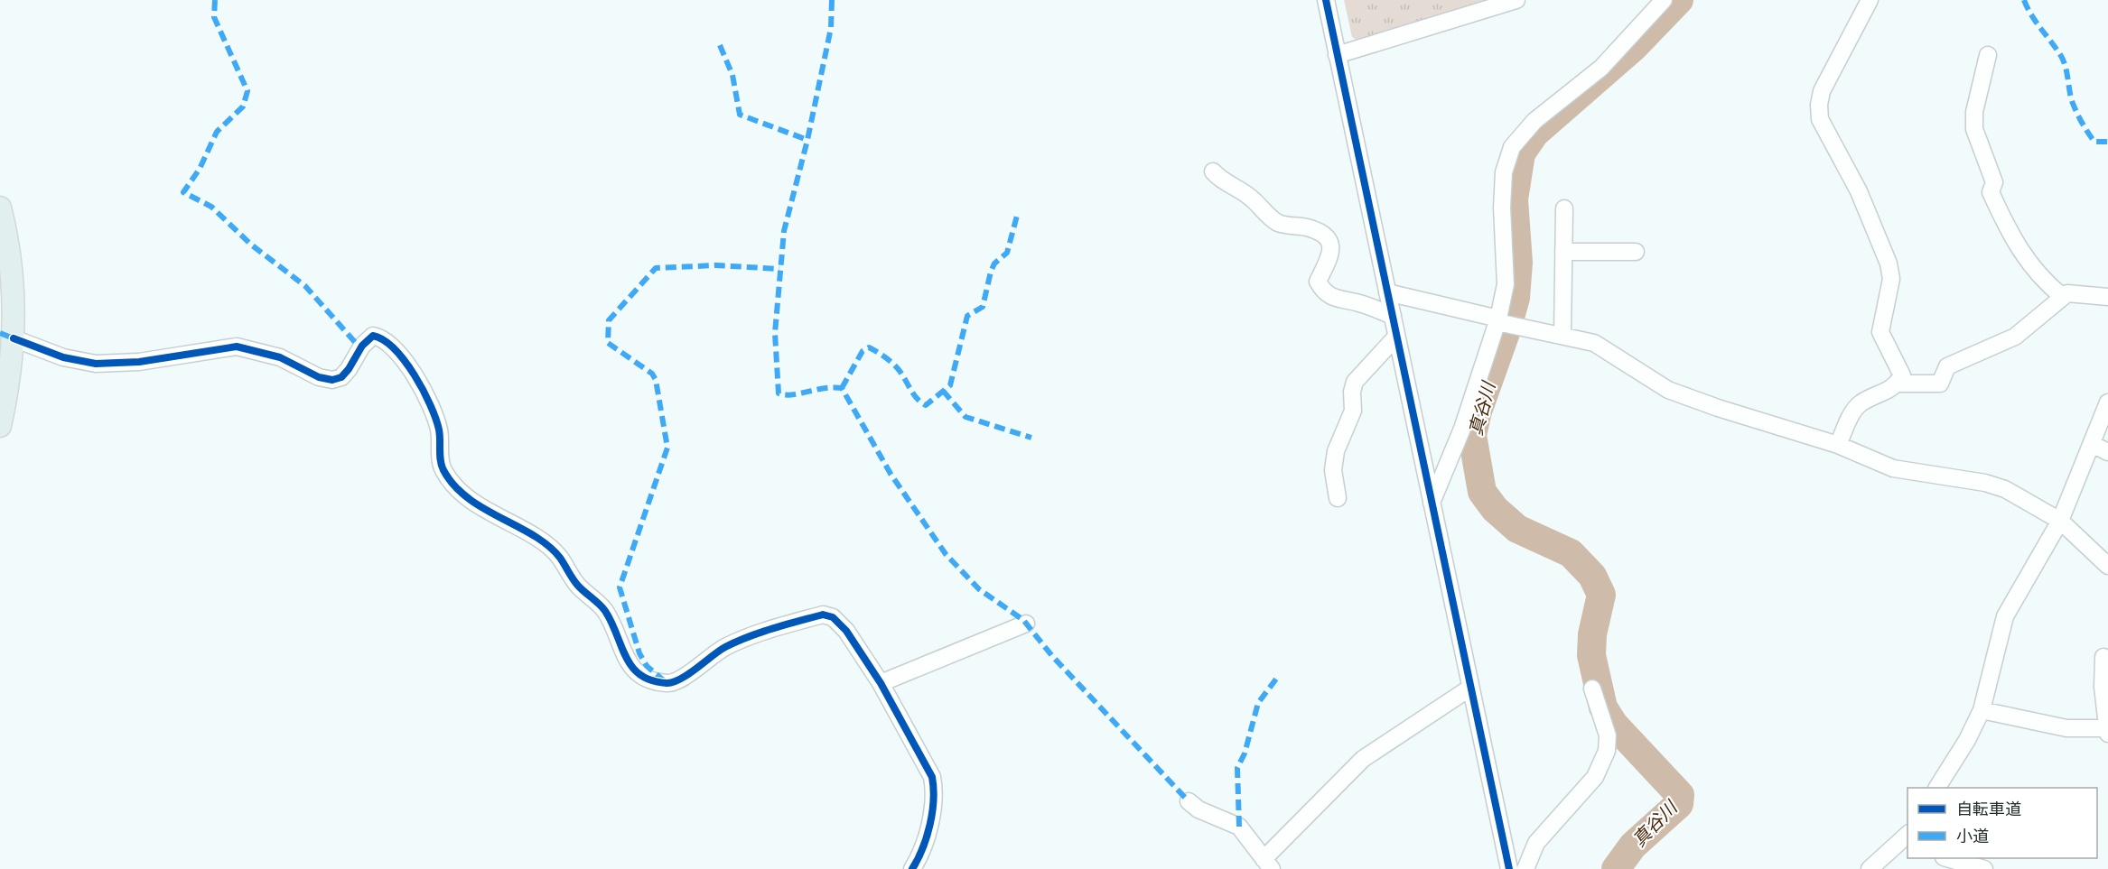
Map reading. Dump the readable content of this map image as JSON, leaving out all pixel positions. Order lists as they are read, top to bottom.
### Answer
{
  "water": ["真谷川"],
  "legend": ["自転車道", "小道"]
}
